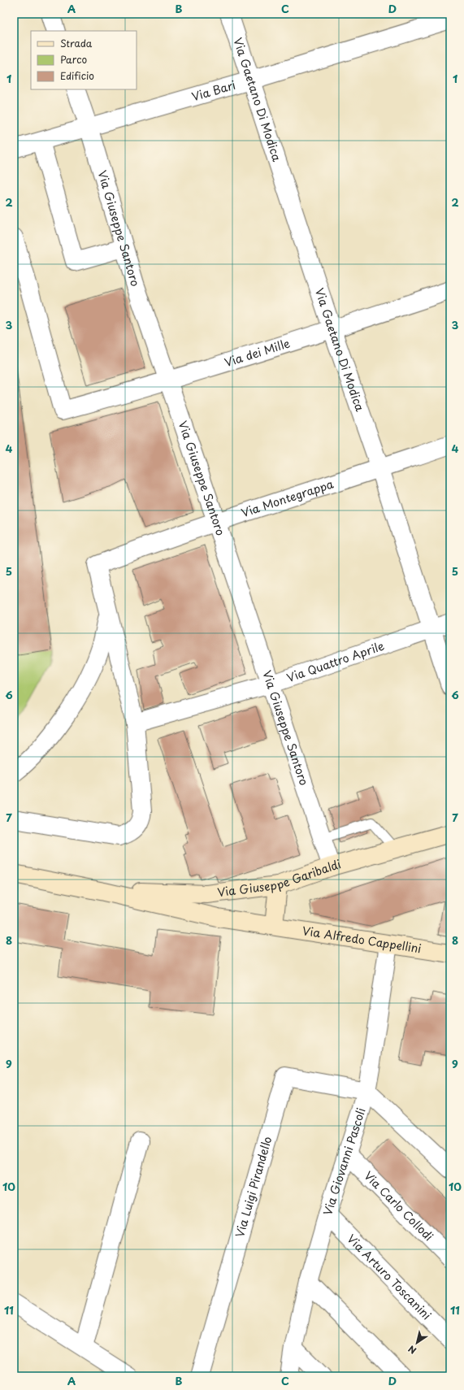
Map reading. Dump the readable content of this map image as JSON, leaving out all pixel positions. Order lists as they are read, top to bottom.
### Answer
{
  "streets": {
    "main road": ["Via Giuseppe Garibaldi", "Via Alfredo Cappellini"],
    "street": [
      "Via Bari",
      "Via Gaetano Di Modica",
      "Via Giuseppe Santoro",
      "Via dei Mille",
      "Via Montegrappa",
      "Via Quattro Aprile",
      "Via Giovanni Pascoli",
      "Via Luigi Pirandello",
      "Via Carlo Collodi",
      "Via Arturo Toscanini"
    ]
  },
  "crossings": [
    ["Via Bari", "Via Gaetano Di Modica"],
    ["Via Bari", "Via Giuseppe Santoro"],
    ["Via Gaetano Di Modica", "Via dei Mille"],
    ["Via Gaetano Di Modica", "Via Montegrappa"],
    ["Via Gaetano Di Modica", "Via Quattro Aprile"],
    ["Via Giuseppe Santoro", "Via dei Mille"],
    ["Via Giuseppe Santoro", "Via Montegrappa"],
    ["Via Giuseppe Santoro", "Via Quattro Aprile"],
    ["Via Giuseppe Santoro", "Via Giuseppe Garibaldi"],
    ["Via Giuseppe Garibaldi", "Via Alfredo Cappellini"],
    ["Via Alfredo Cappellini", "Via Giovanni Pascoli"],
    ["Via Giovanni Pascoli", "Via Luigi Pirandello"],
    ["Via Giovanni Pascoli", "Via Carlo Collodi"],
    ["Via Giovanni Pascoli", "Via Arturo Toscanini"]
  ],
  "legend": ["Strada", "Parco", "Edificio"],
  "north": "bottom left",
  "grid": {
    "columns": [
      "A",
      "B",
      "C",
      "D"
    ],
    "rows": [
      "1",
      "2",
      "3",
      "4",
      "5",
      "6",
      "7",
      "8",
      "9",
      "10",
      "11"
    ]
  }
}
